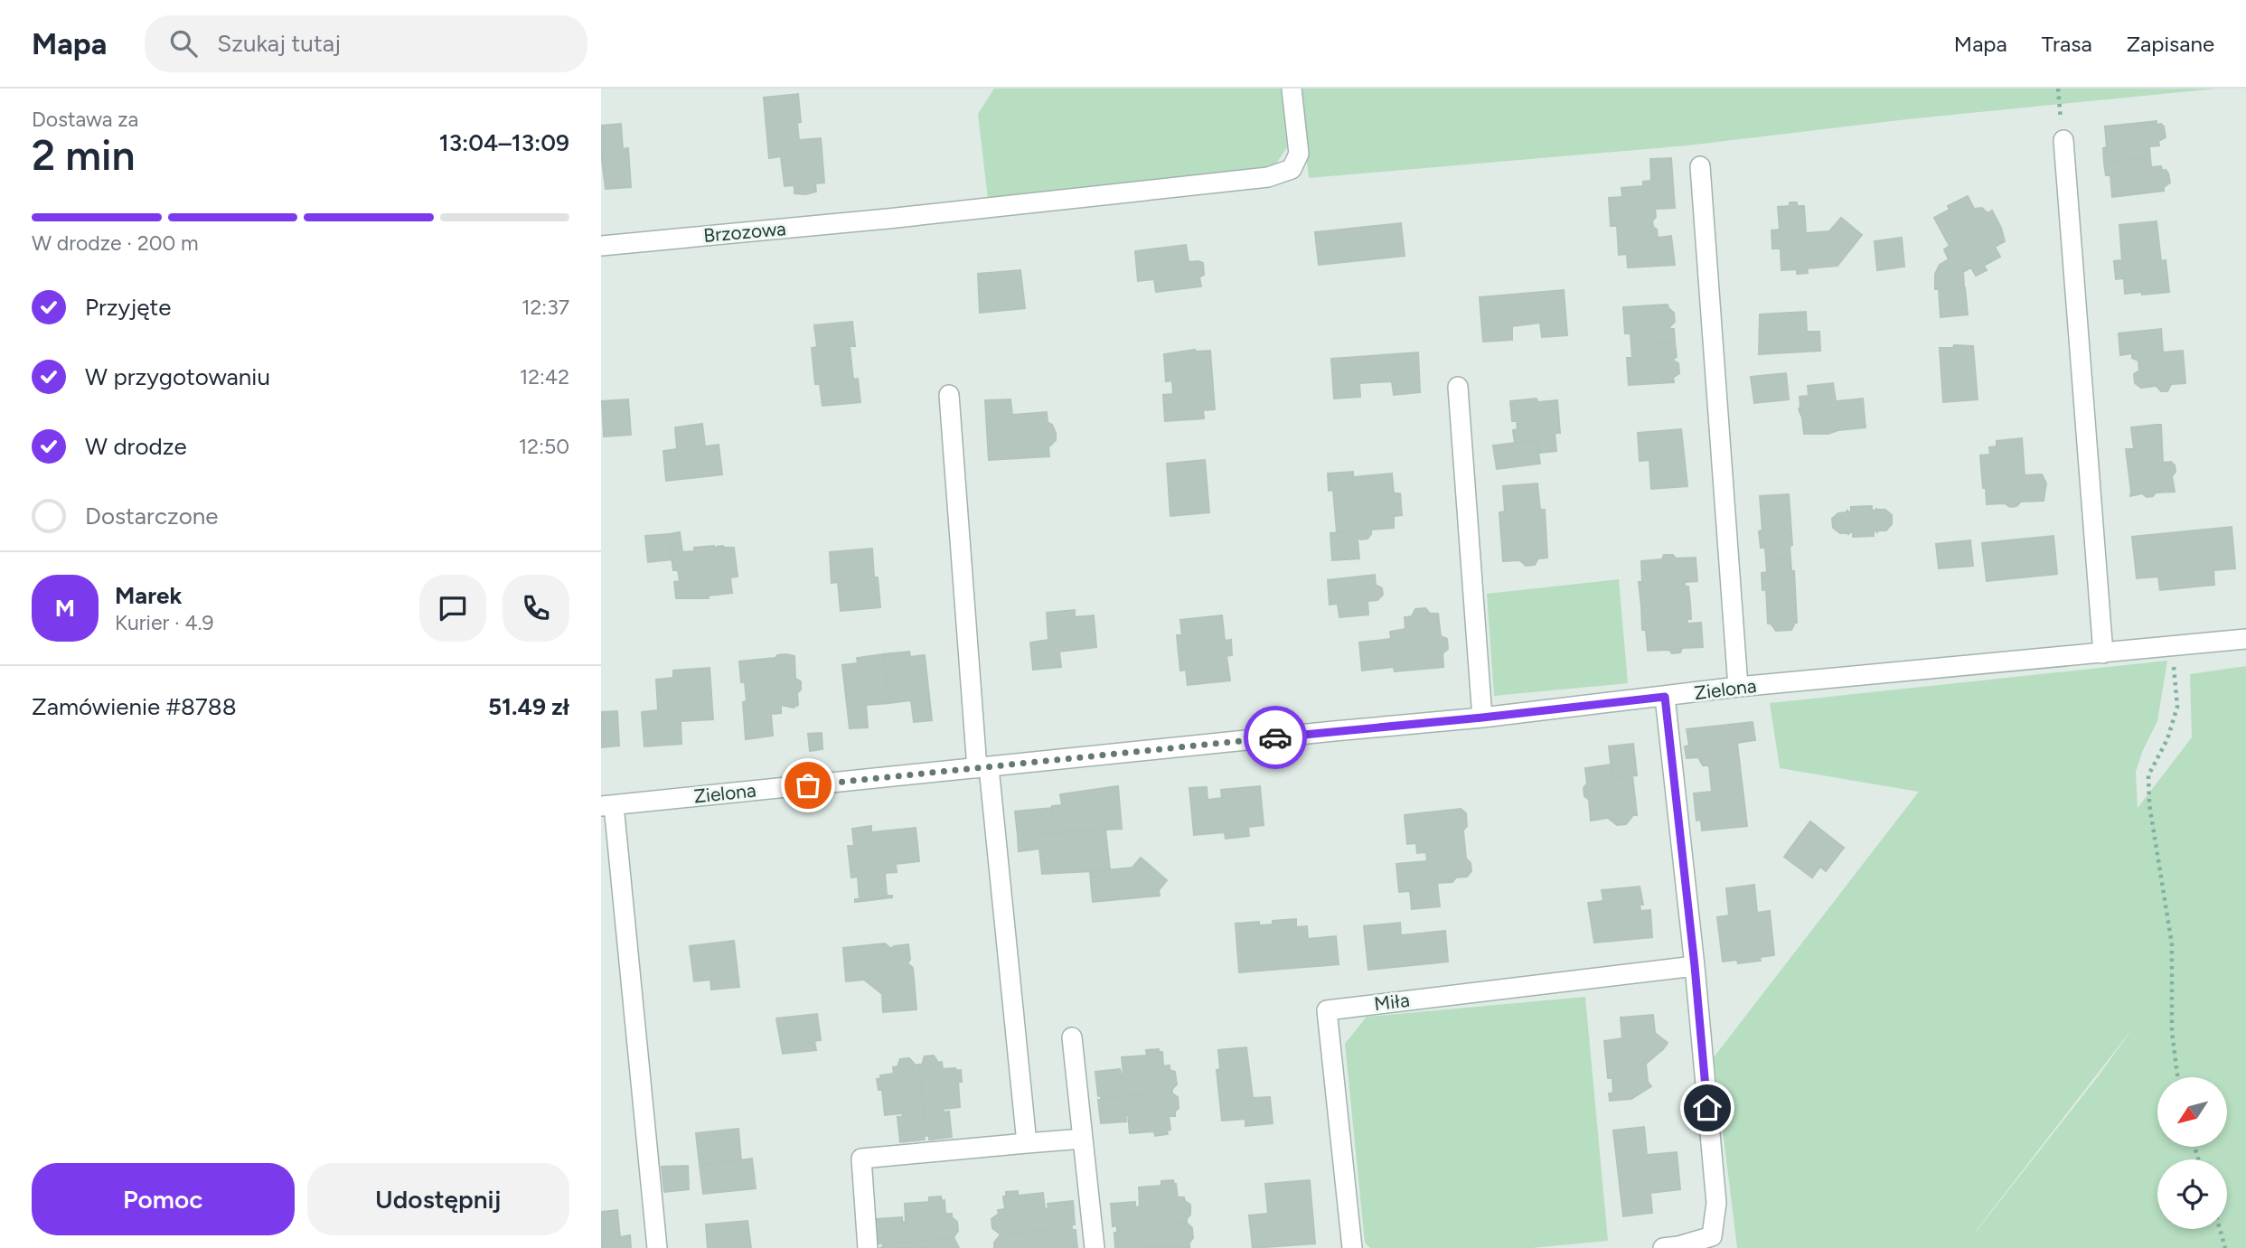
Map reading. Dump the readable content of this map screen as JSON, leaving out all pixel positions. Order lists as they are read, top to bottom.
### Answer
{
  "streets": {
    "street": ["Brzozowa", "Zielona", "Miła"]
  },
  "north": "bottom left",
  "page": {
    "header": "Mapa",
    "search": "Szukaj tutaj",
    "nav": ["Mapa", "Trasa", "Zapisane"],
    "heading": ["2 min", "Dostawa za", "13:04–13:09"],
    "panel": [
      "Marek",
      "Kurier · 4.9",
      "Zamówienie #8788",
      "51.49 zł"
    ],
    "bar": "W drodze · 200 m",
    "list": [
      ["Przyjęte", "12:37"],
      ["W przygotowaniu", "12:42"],
      ["W drodze", "12:50"],
      "Dostarczone"
    ],
    "round": "M",
    "buttons": ["Pomoc", "Udostępnij"]
  }
}
